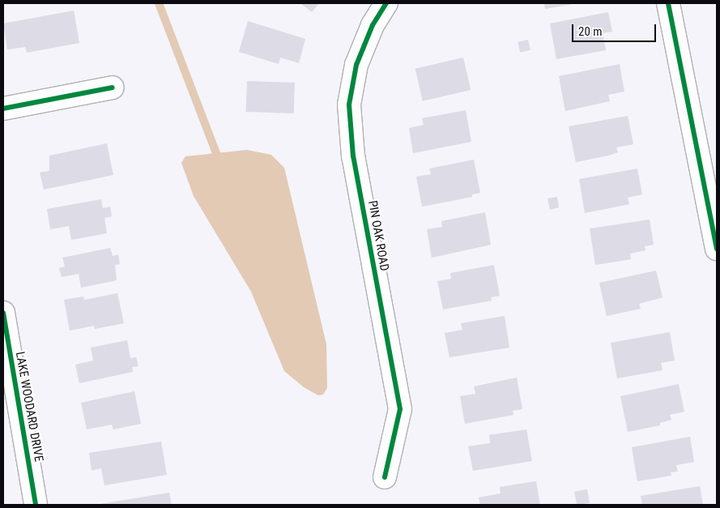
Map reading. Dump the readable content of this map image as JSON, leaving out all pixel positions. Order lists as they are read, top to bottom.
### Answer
{
  "streets": {
    "street": ["PIN OAK ROAD", "LAKE WOODARD DRIVE"]
  },
  "scale_bar": "20 m"
}
